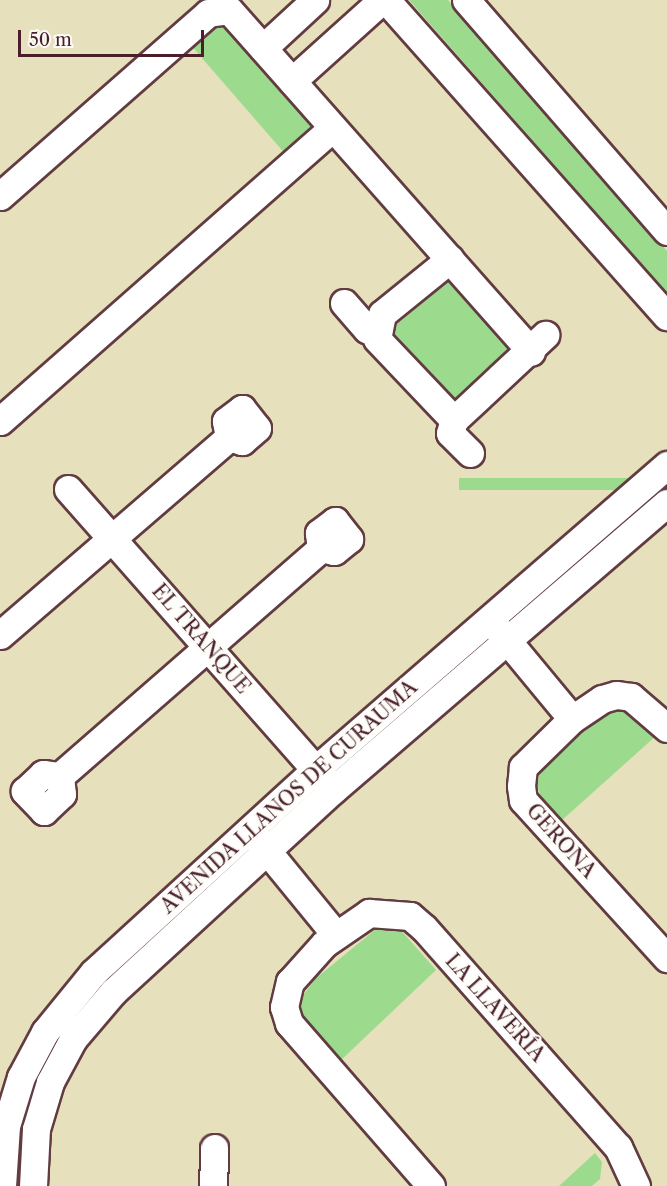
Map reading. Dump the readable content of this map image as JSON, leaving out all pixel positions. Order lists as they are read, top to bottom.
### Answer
{
  "streets": {
    "street": [
      "EL TRANQUE",
      "AVENIDA LLANOS DE CURAUMA",
      "GERONA",
      "LA LLAVERÍA"
    ]
  },
  "crossings": [
    ["EL TRANQUE", "AVENIDA LLANOS DE CURAUMA"]
  ],
  "scale_bar": "50 m"
}
